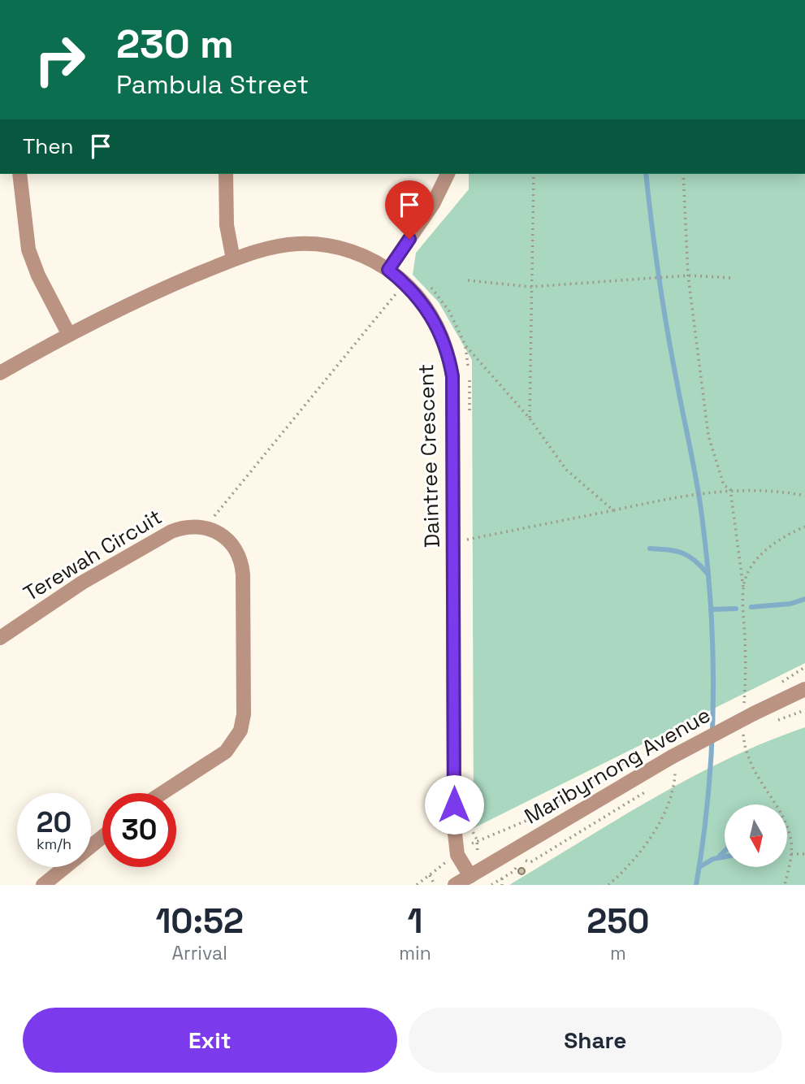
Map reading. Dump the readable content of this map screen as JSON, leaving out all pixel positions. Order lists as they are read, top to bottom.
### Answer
{
  "streets": {
    "street": ["Daintree Crescent", "Terewah Circuit", "Maribyrnong Avenue"]
  },
  "crossings": [
    ["Daintree Crescent", "Maribyrnong Avenue"]
  ],
  "north": "bottom",
  "page": {
    "turn": ["230 m", "Pambula Street"],
    "then": "Then",
    "speed": "20 km/h",
    "limit": "30",
    "eta": [
      "10:52",
      "Arrival",
      "1",
      "min",
      "250",
      "m"
    ],
    "buttons": ["Exit", "Share"]
  }
}
